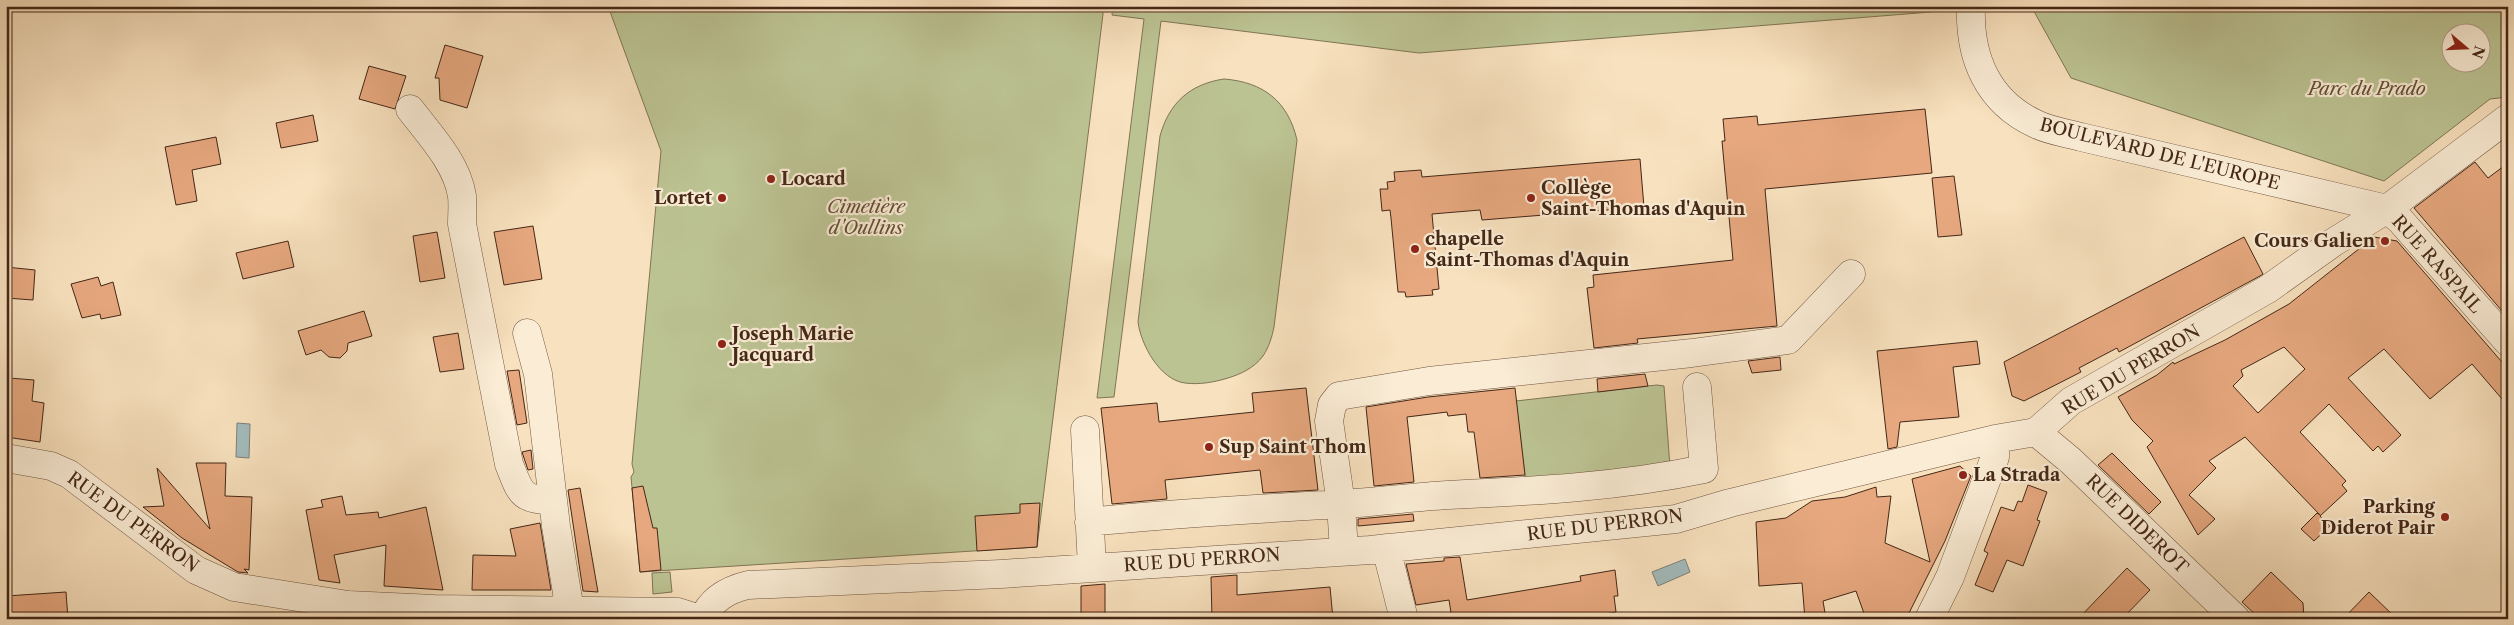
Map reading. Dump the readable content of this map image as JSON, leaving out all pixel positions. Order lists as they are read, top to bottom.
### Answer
{
  "streets": {
    "street": [
      "BOULEVARD DE L'EUROPE",
      "RUE RASPAIL",
      "RUE DU PERRON",
      "RUE DIDEROT"
    ]
  },
  "crossings": [
    ["BOULEVARD DE L'EUROPE", "RUE RASPAIL"],
    ["BOULEVARD DE L'EUROPE", "RUE DU PERRON"],
    ["RUE RASPAIL", "RUE DU PERRON"],
    ["RUE DU PERRON", "RUE DIDEROT"]
  ],
  "parks": ["Parc du Prado", "Cimetière d'Oullins"],
  "places": [
    "Locard",
    "Lortet",
    "Collège Saint-Thomas d'Aquin",
    "Cours Galien",
    "chapelle Saint-Thomas d'Aquin",
    "Joseph Marie Jacquard",
    "Sup Saint Thom",
    "La Strada",
    "Parking Diderot Pair"
  ],
  "north": "right"
}
